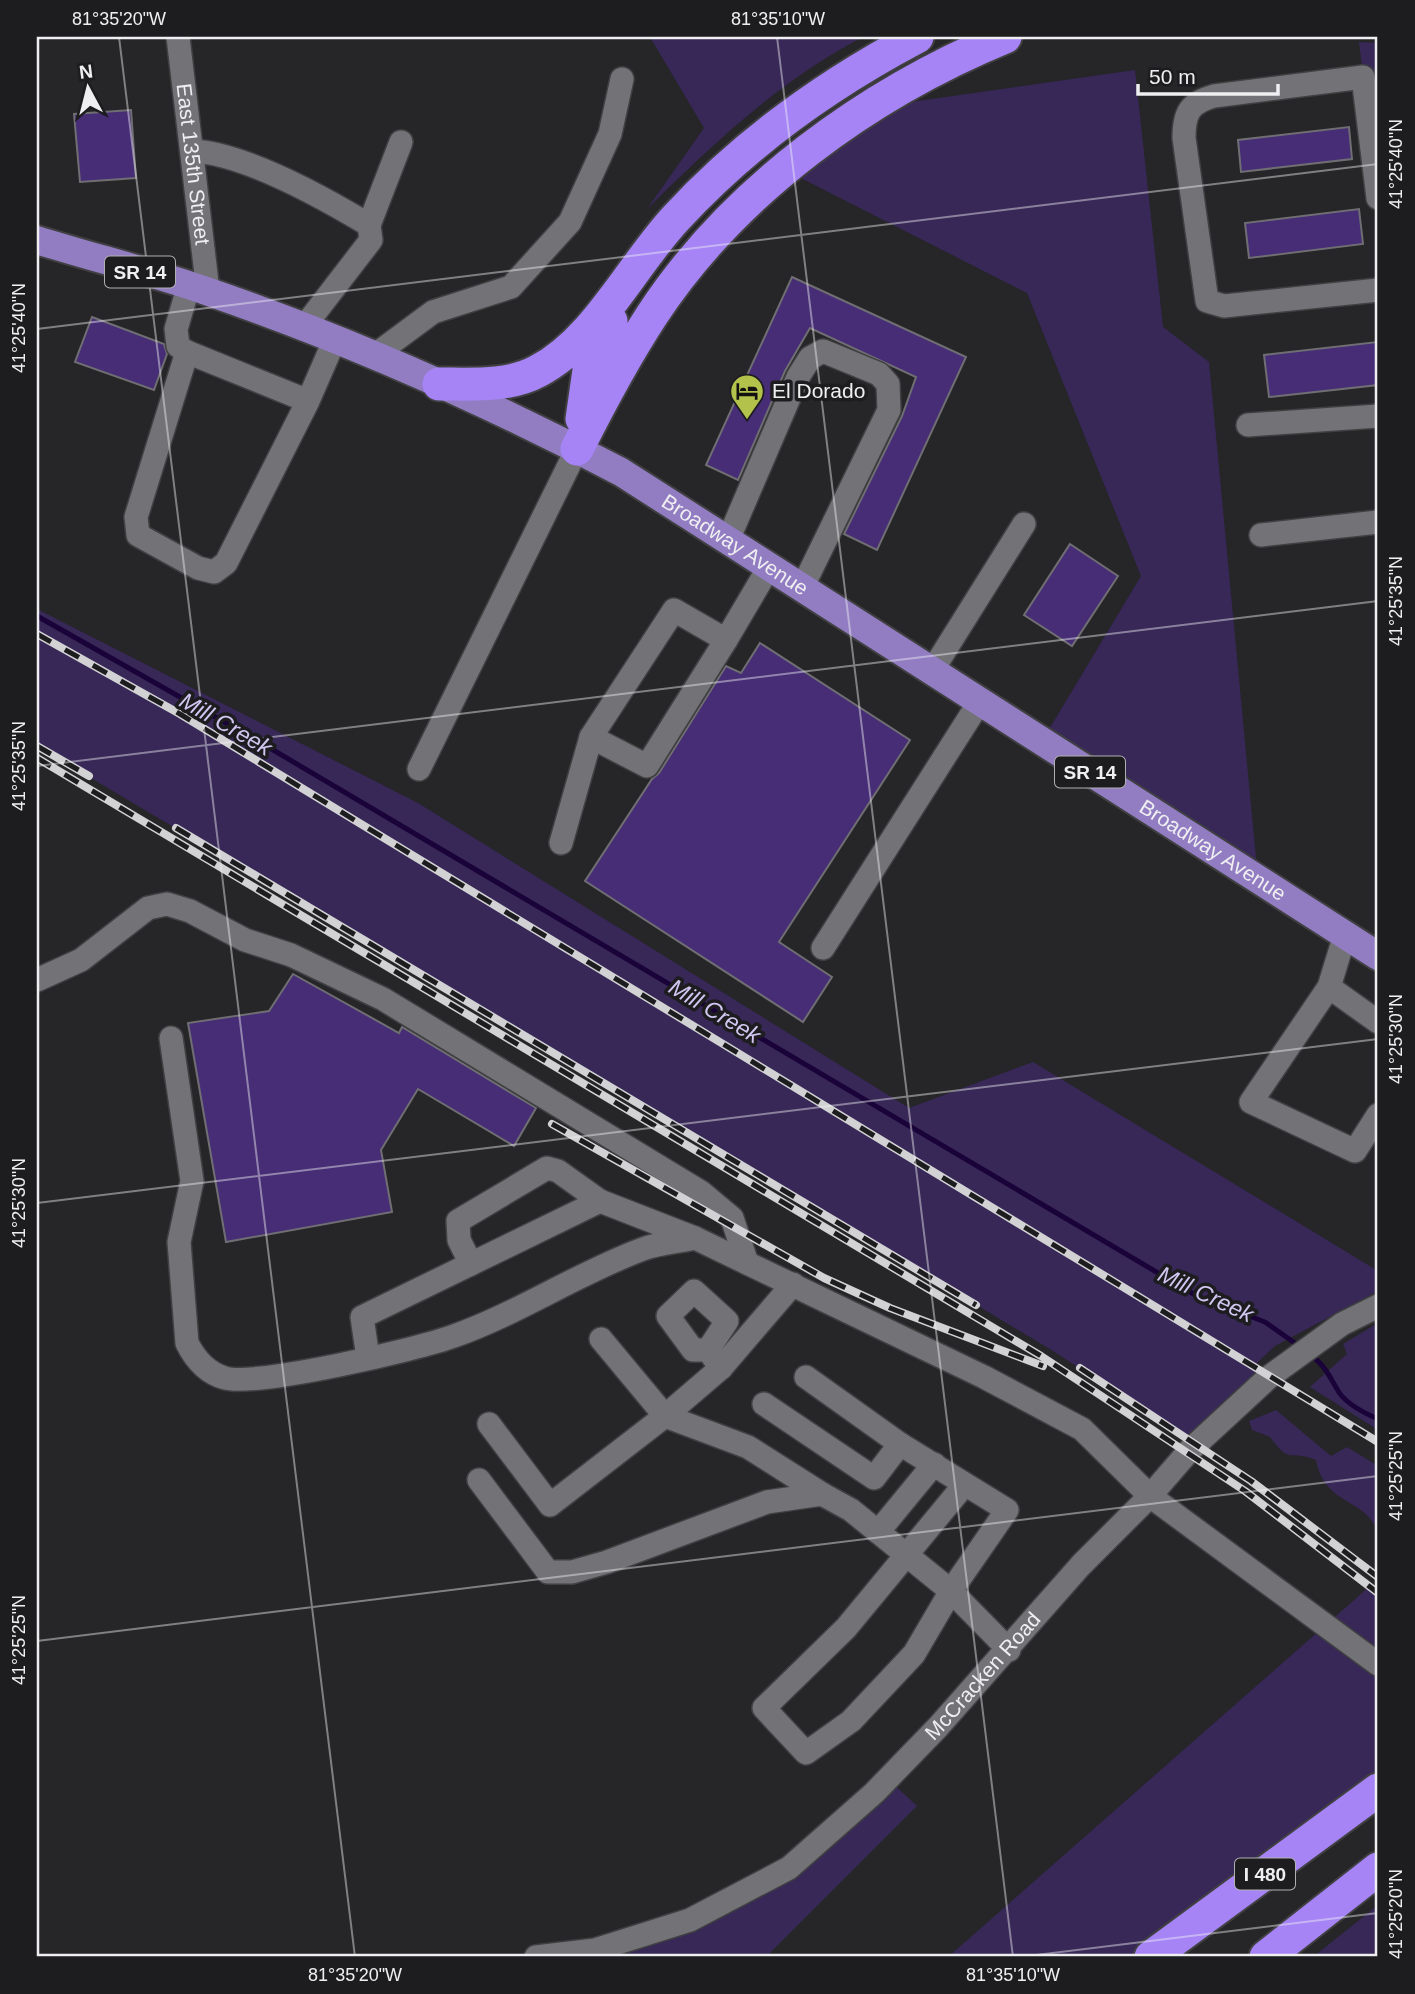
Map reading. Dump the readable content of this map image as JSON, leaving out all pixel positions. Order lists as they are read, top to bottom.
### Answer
{
  "streets": {
    "highway": ["I 480"],
    "main road": ["SR 14", "Broadway Avenue"],
    "street": ["East 135th Street", "McCracken Road"]
  },
  "crossings": [
    ["East 135th Street", "Broadway Avenue"]
  ],
  "water": ["Mill Creek"],
  "places": {
    "hotel": ["El Dorado"]
  },
  "scale_bar": "50 m",
  "north": "top",
  "coordinates": [
    "81°35'20\"W",
    "81°35'10\"W",
    "41°25'40\"N",
    "41°25'35\"N",
    "41°25'30\"N",
    "41°25'25\"N",
    "41°25'20\"N"
  ]
}
